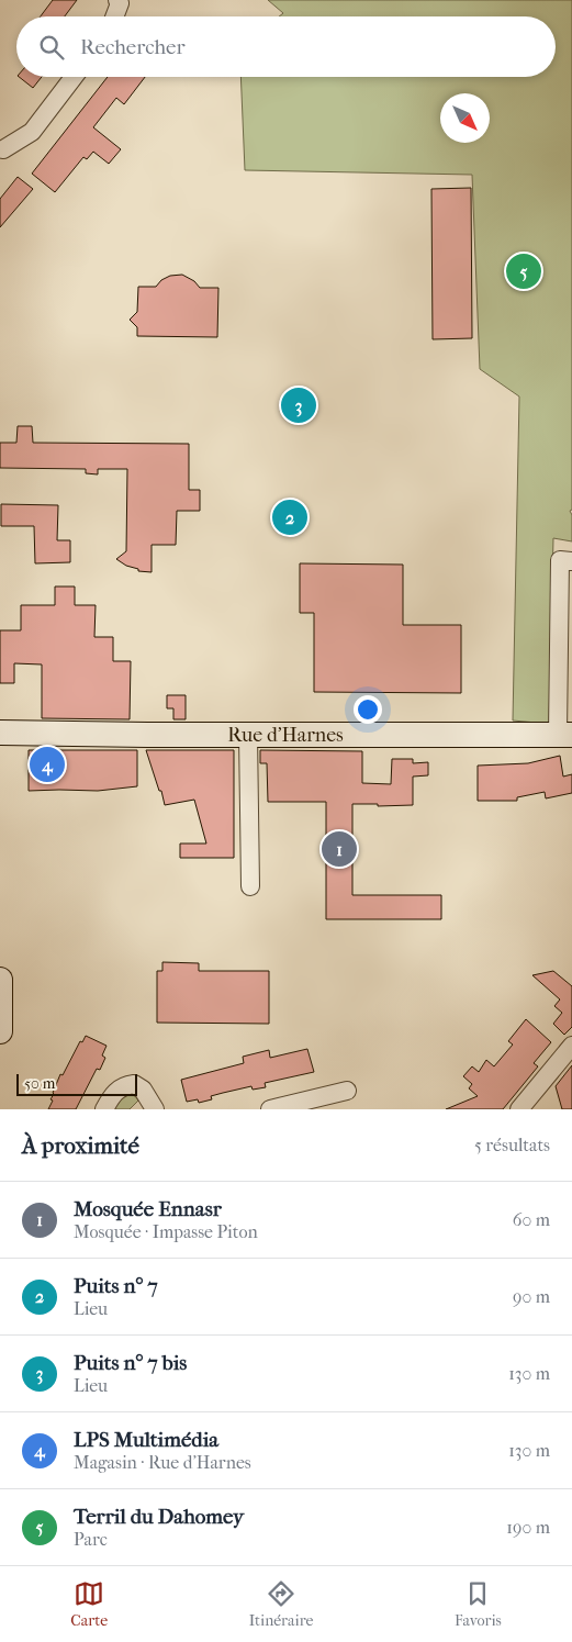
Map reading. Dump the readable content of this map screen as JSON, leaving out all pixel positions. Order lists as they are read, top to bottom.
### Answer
{
  "streets": {
    "main road": ["Rue d'Harnes"]
  },
  "scale_bar": "50 m",
  "north": "bottom right",
  "page": {
    "search": "Rechercher",
    "pins": [
      "5",
      "3",
      "2",
      "4",
      "1"
    ],
    "scale": "50 m",
    "heading": ["À proximité", "5 résultats"],
    "list": [
      {
        "mark": "1",
        "name": "Mosquée Ennasr",
        "note": "Mosquée · Impasse Piton",
        "value": "60 m"
      },
      {
        "mark": "2",
        "name": "Puits n° 7",
        "note": "Lieu",
        "value": "90 m"
      },
      {
        "mark": "3",
        "name": "Puits n° 7 bis",
        "note": "Lieu",
        "value": "130 m"
      },
      {
        "mark": "4",
        "name": "LPS Multimédia",
        "note": "Magasin · Rue d'Harnes",
        "value": "130 m"
      },
      {
        "mark": "5",
        "name": "Terril du Dahomey",
        "note": "Parc",
        "value": "190 m"
      }
    ],
    "nav": ["Carte", "Itinéraire", "Favoris"]
  }
}
